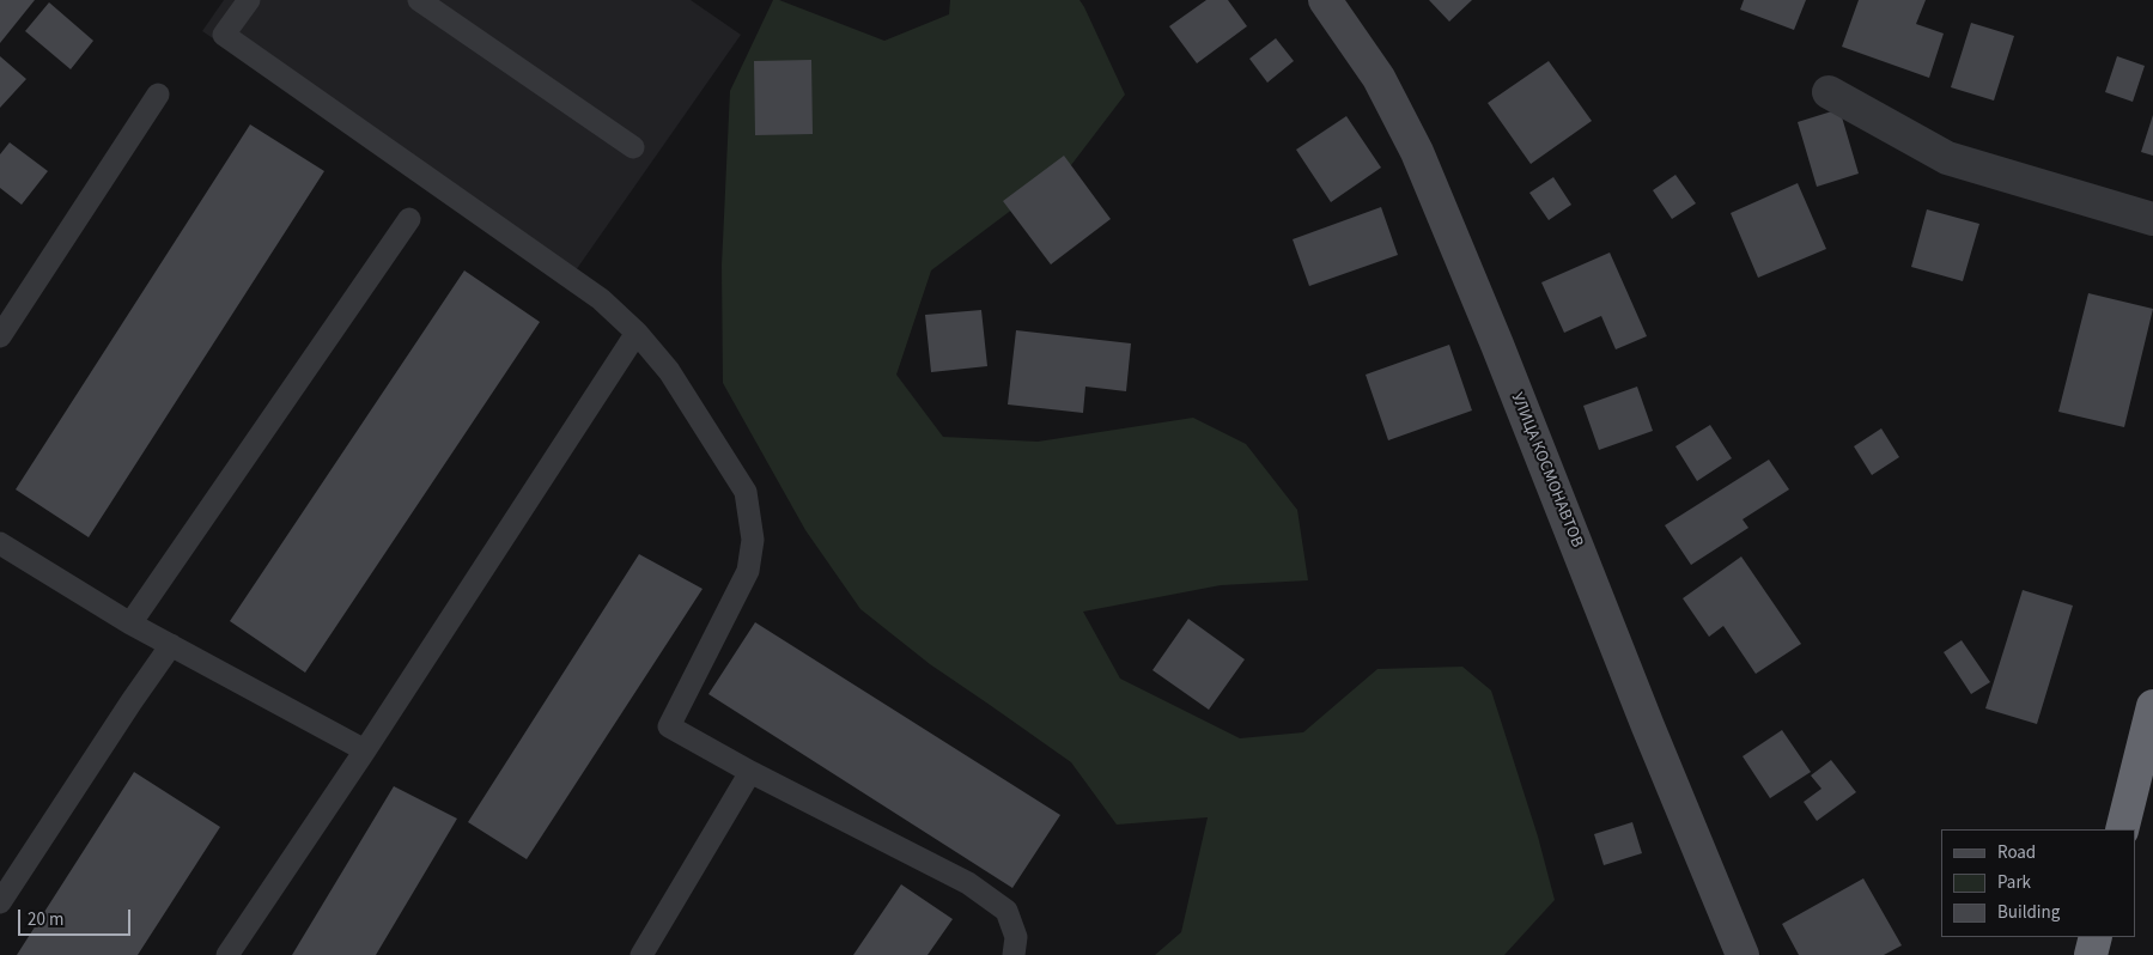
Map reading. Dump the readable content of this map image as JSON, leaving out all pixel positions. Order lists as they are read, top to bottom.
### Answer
{
  "streets": {
    "street": ["УЛИЦА КОСМОНАВТОВ"]
  },
  "legend": ["Road", "Park", "Building"],
  "scale_bar": "20 m"
}
